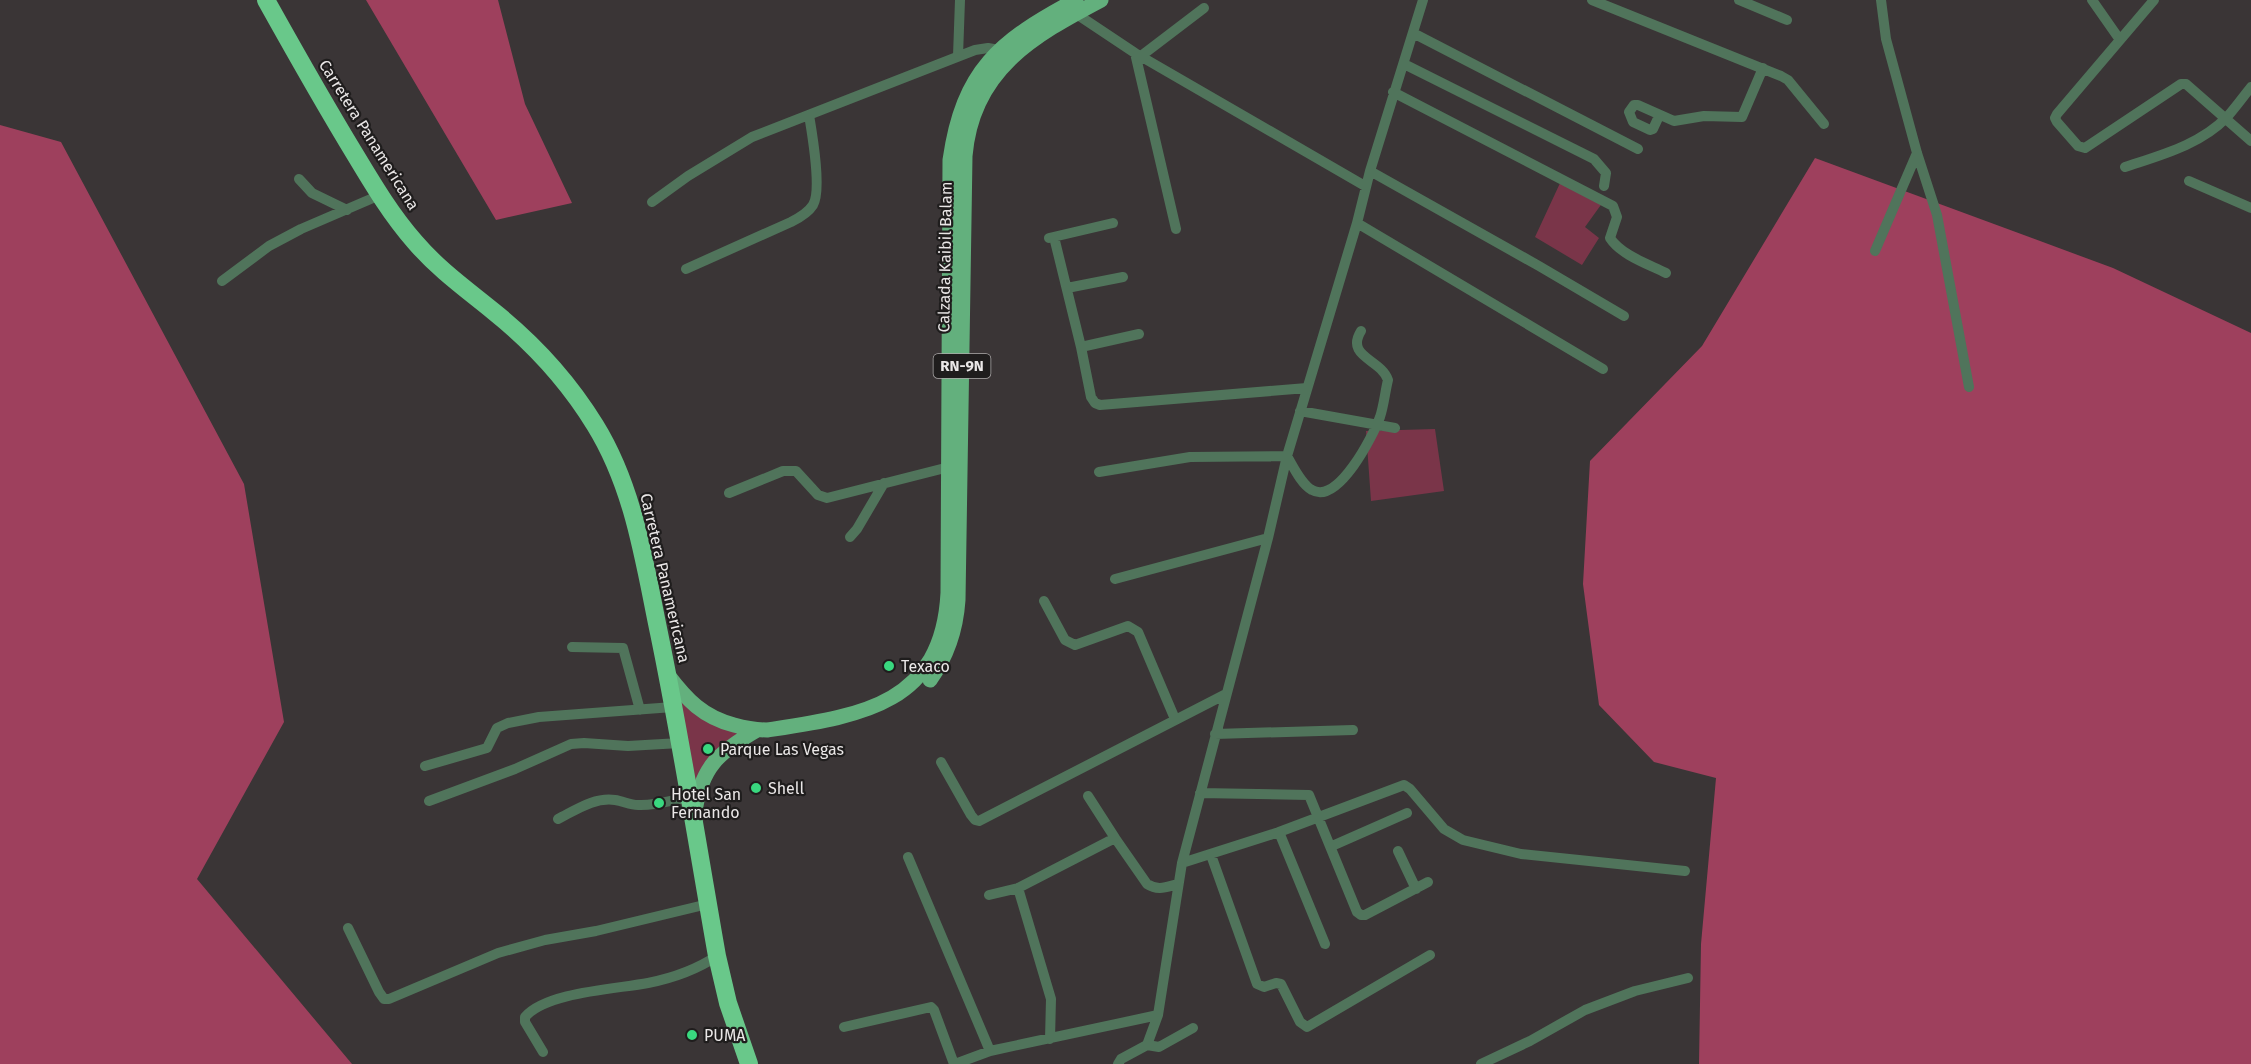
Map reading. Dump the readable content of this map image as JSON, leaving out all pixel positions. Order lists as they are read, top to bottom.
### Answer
{
  "streets": {
    "highway": ["Carretera Panamericana"],
    "main road": ["Calzada Kaibil Balam", "RN-9N"]
  },
  "crossings": [
    ["Carretera Panamericana", "Calzada Kaibil Balam"]
  ],
  "places": [
    "Texaco",
    "Parque Las Vegas",
    "Shell",
    "Hotel San Fernando",
    "PUMA"
  ]
}
